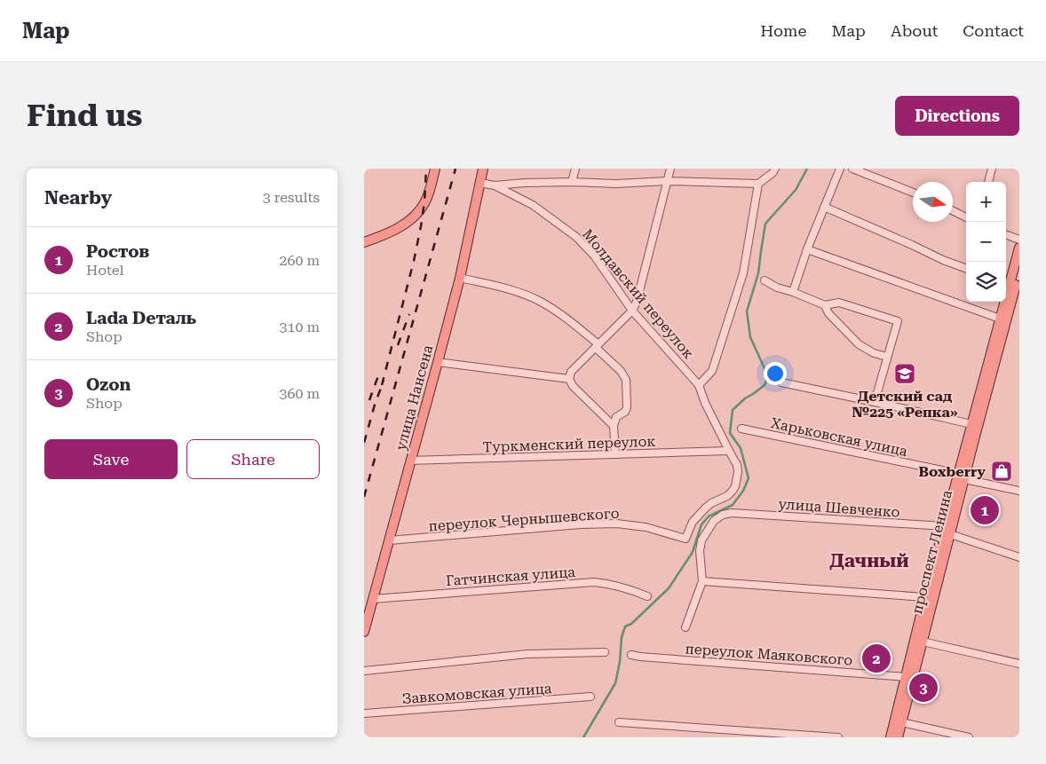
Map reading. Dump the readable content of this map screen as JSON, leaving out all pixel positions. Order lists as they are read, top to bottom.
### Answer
{
  "streets": {
    "main road": ["улица Нансена", "проспект Ленина"],
    "street": [
      "Молдавский переулок",
      "Харьковская улица",
      "Туркменский переулок",
      "улица Шевченко",
      "переулок Чернышевского",
      "Гатчинская улица",
      "переулок Маяковского",
      "Завкомовская улица"
    ]
  },
  "crossings": [
    ["Молдавский переулок", "Туркменский переулок"],
    ["Молдавский переулок", "переулок Чернышевского"],
    ["улица Нансена", "Туркменский переулок"],
    ["улица Нансена", "переулок Чернышевского"],
    ["улица Нансена", "Гатчинская улица"],
    ["Харьковская улица", "проспект Ленина"],
    ["улица Шевченко", "проспект Ленина"],
    ["проспект Ленина", "переулок Маяковского"]
  ],
  "districts": ["Дачный"],
  "places": {
    "school or university": ["Детский сад №225 «Репка»"],
    "shop": ["Boxberry"]
  },
  "north": "right",
  "page": {
    "header": "Map",
    "nav": [
      "Home",
      "Map",
      "About",
      "Contact"
    ],
    "buttons": [
      "Directions",
      ["Save", "Share"]
    ],
    "title": "Find us",
    "heading": ["Nearby", "3 results"],
    "map_buttons": ["+", "−"],
    "list": [
      {
        "mark": "1",
        "name": "Ростов",
        "note": "Hotel",
        "value": "260 m"
      },
      {
        "mark": "2",
        "name": "Lada Dеталь",
        "note": "Shop",
        "value": "310 m"
      },
      {
        "mark": "3",
        "name": "Ozon",
        "note": "Shop",
        "value": "360 m"
      }
    ],
    "pins": ["1", "2", "3"]
  }
}
